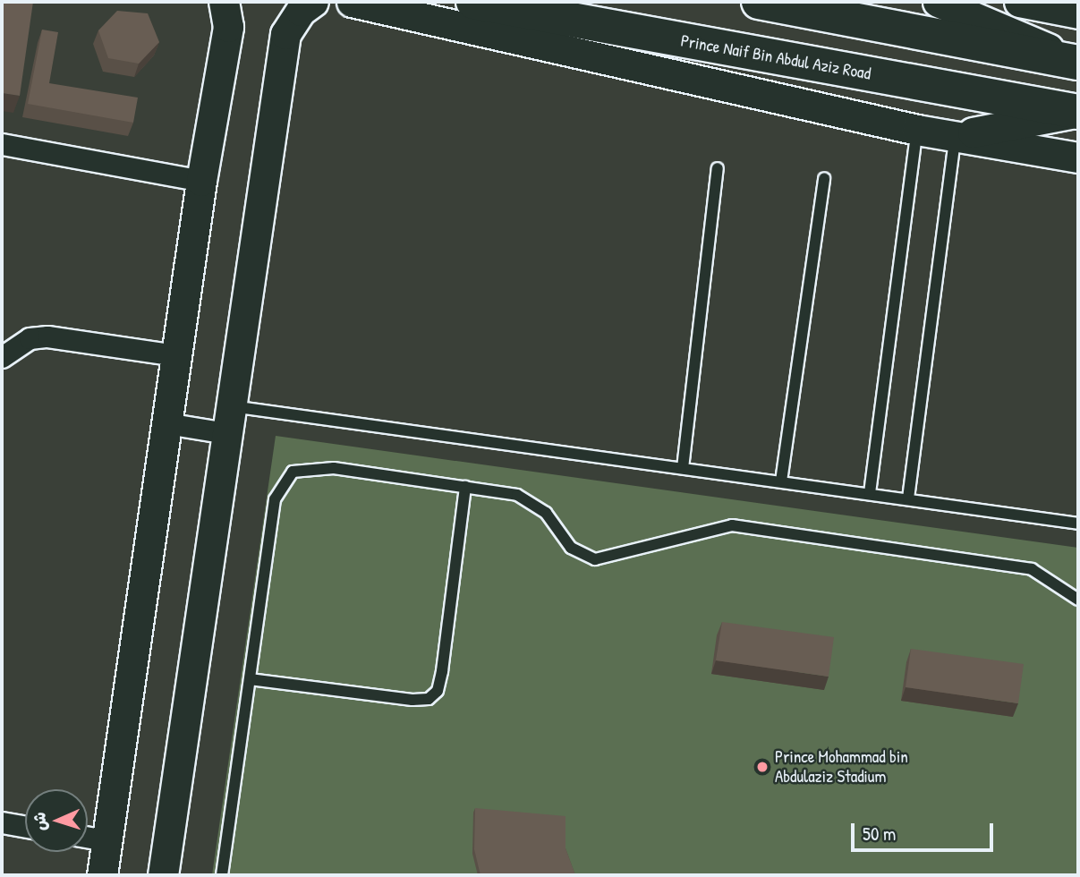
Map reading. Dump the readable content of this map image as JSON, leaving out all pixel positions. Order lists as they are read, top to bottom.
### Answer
{
  "streets": {
    "highway": ["Prince Naif Bin Abdul Aziz Road"]
  },
  "places": ["Prince Mohammad bin Abdulaziz Stadium"],
  "scale_bar": "50 m",
  "north": "left"
}
